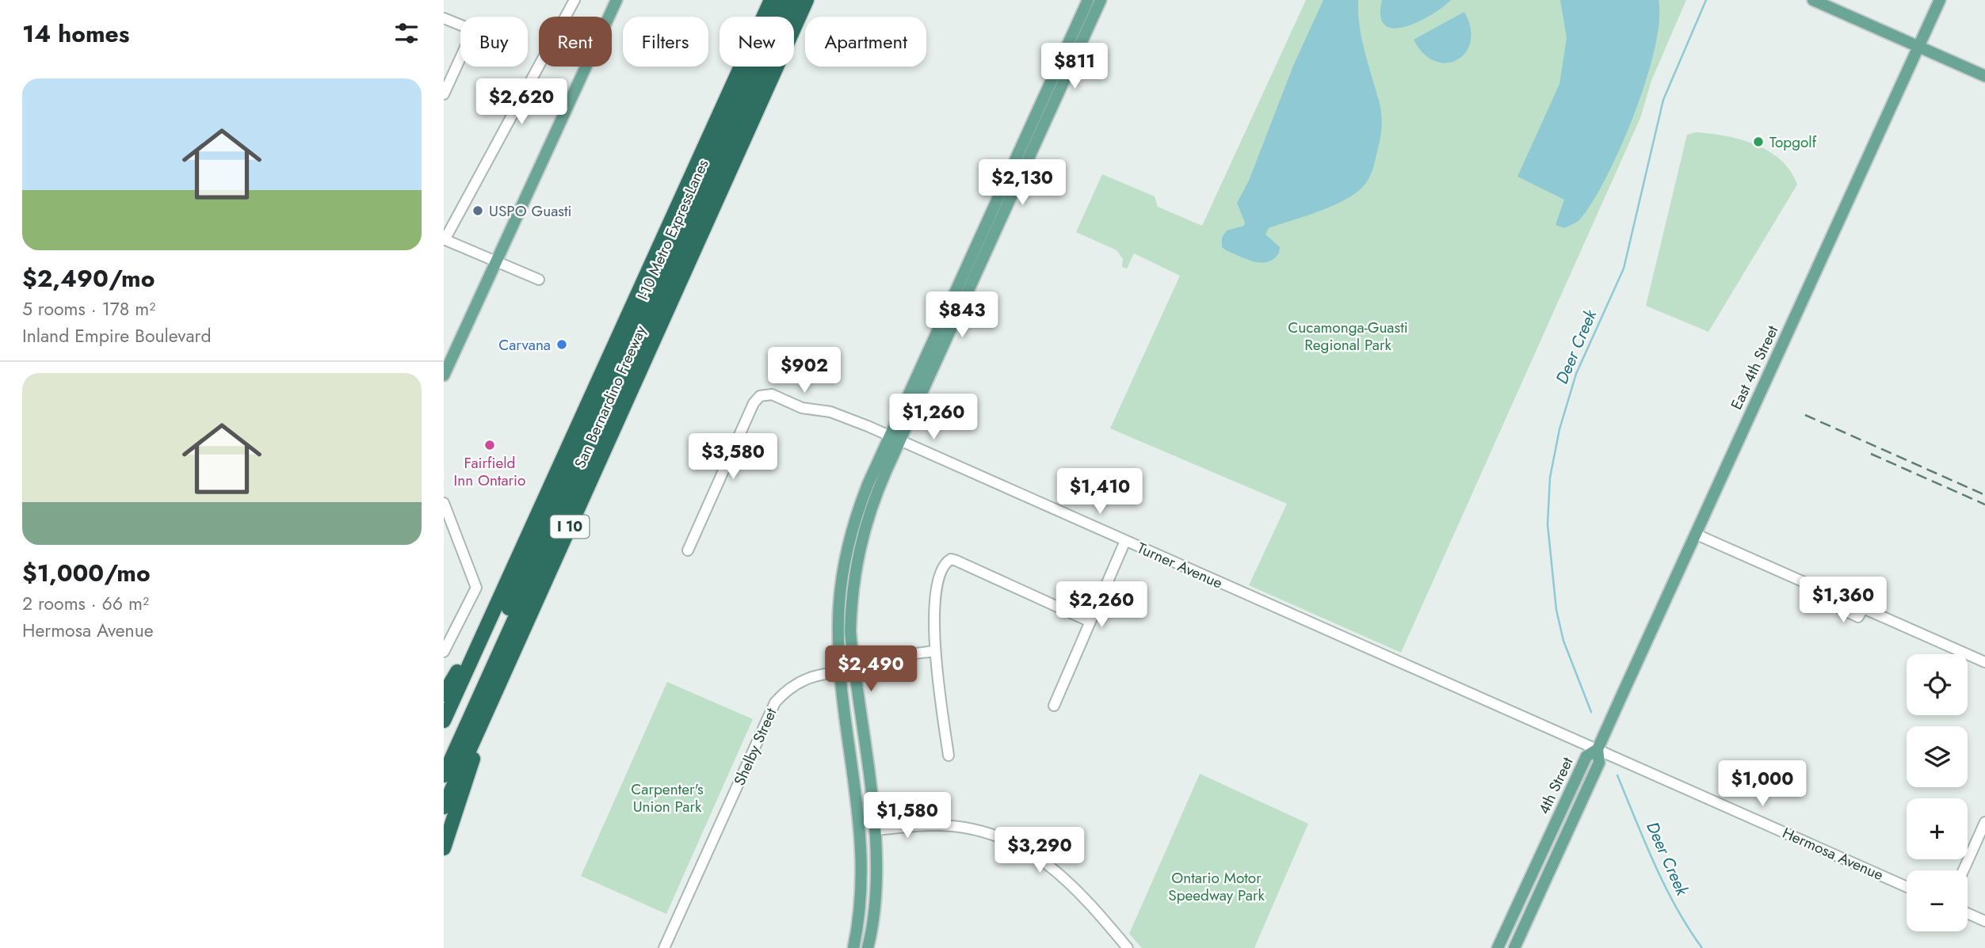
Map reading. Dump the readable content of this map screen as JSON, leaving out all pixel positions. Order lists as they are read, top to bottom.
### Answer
{
  "streets": {
    "highway": ["I-10 Metro ExpressLanes", "San Bernardino Freeway", "I 10"],
    "main road": ["East 4th Street", "4th Street"],
    "street": ["Turner Avenue", "Shelby Street", "Hermosa Avenue"]
  },
  "crossings": [
    ["East 4th Street", "Turner Avenue"],
    ["East 4th Street", "4th Street"],
    ["East 4th Street", "Hermosa Avenue"],
    ["Turner Avenue", "4th Street"],
    ["Turner Avenue", "Hermosa Avenue"],
    ["4th Street", "Hermosa Avenue"]
  ],
  "water": ["Deer Creek"],
  "parks": ["Cucamonga-Guasti Regional Park", "Carpenter's Union Park", "Ontario Motor Speedway Park"],
  "places": [
    "Topgolf",
    "USPO Guasti",
    "Carvana",
    "Fairfield Inn Ontario"
  ],
  "page": {
    "heading": "14 homes",
    "chip": [
      "Buy",
      "Rent",
      "Filters",
      "New",
      "Apartment"
    ],
    "price": [
      "$811",
      "$2,620",
      "$2,130",
      "$843",
      "$902",
      "$1,260",
      "$3,580",
      "$1,410",
      "$1,360",
      "$2,260",
      "$2,490",
      "$1,000",
      "$1,580",
      "$3,290"
    ],
    "list": [
      {
        "name": "$2,490/mo",
        "note": "5 rooms · 178 m² · Inland Empire Boulevard"
      },
      {
        "name": "$1,000/mo",
        "note": "2 rooms · 66 m² · Hermosa Avenue"
      }
    ],
    "map_buttons": ["+", "−"]
  }
}
